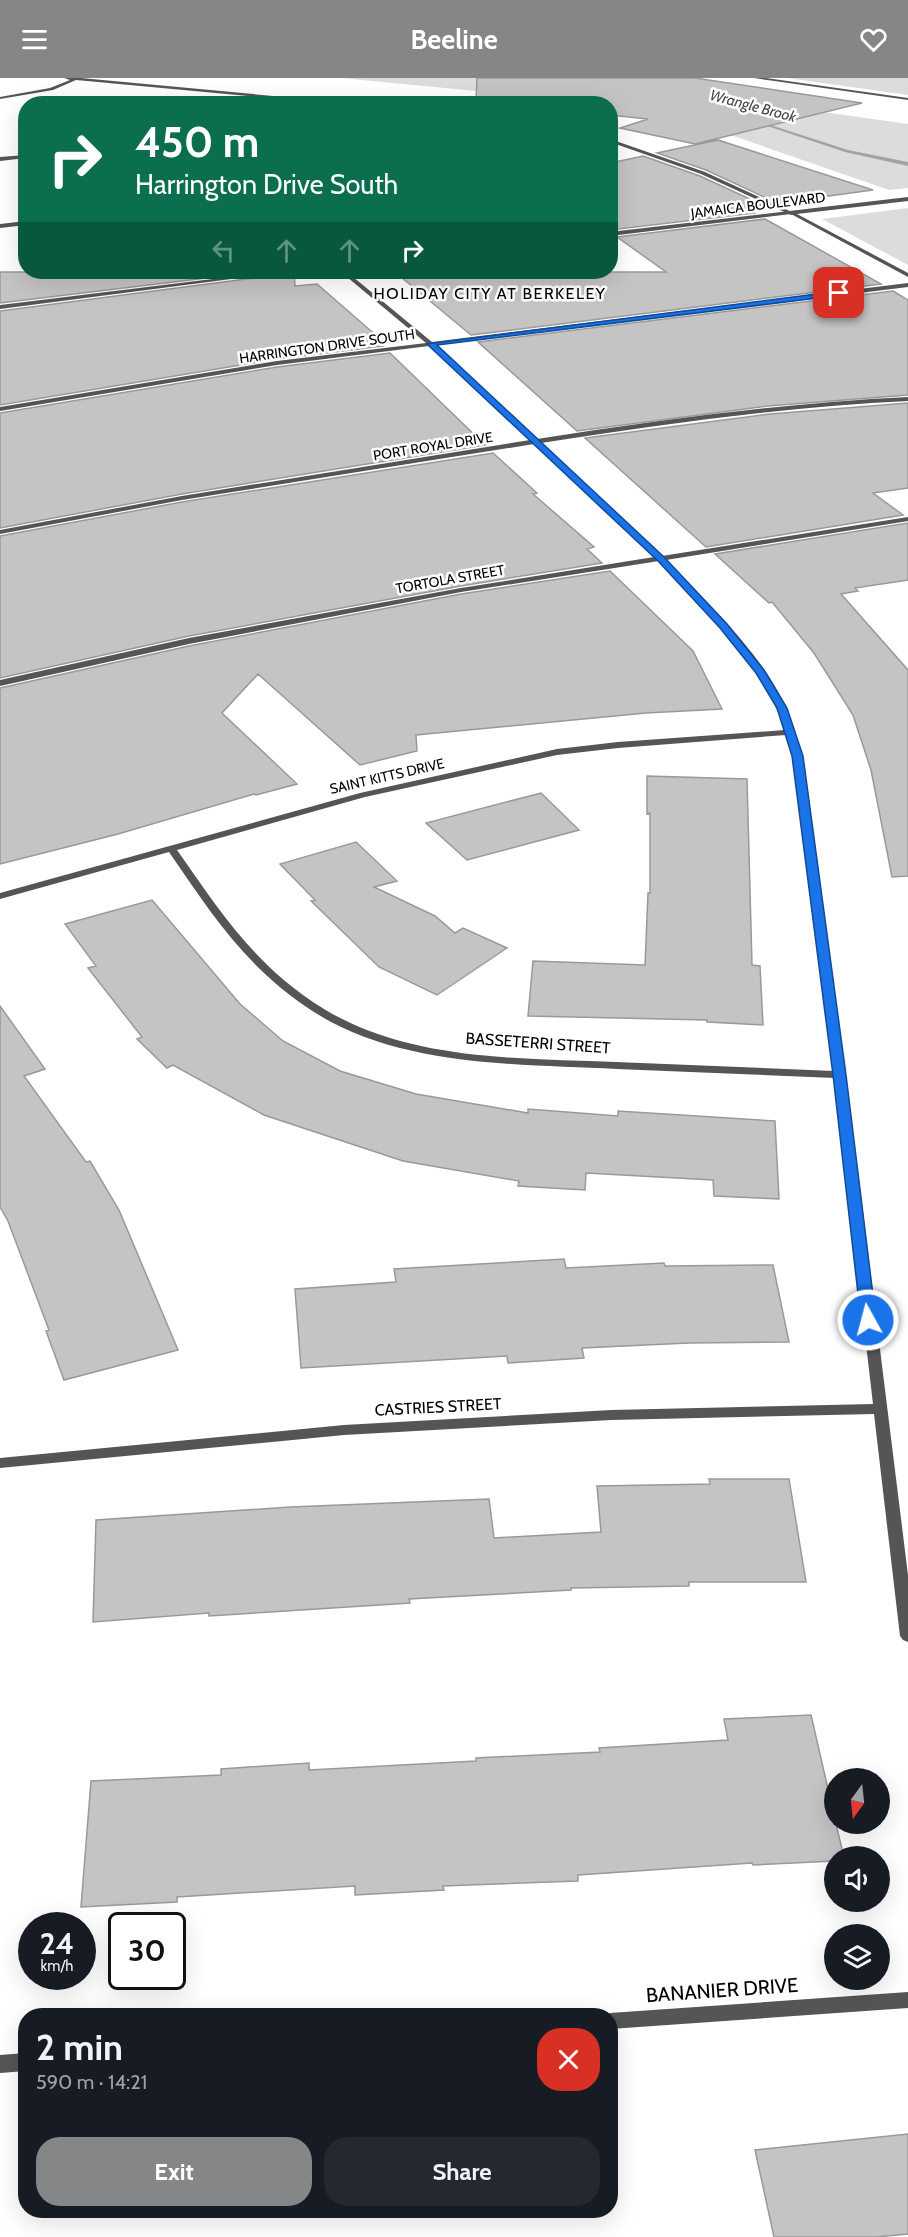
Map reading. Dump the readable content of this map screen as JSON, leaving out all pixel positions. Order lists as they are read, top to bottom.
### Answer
{
  "streets": {
    "street": [
      "JAMAICA BOULEVARD",
      "HARRINGTON DRIVE SOUTH",
      "PORT ROYAL DRIVE",
      "TORTOLA STREET",
      "SAINT KITTS DRIVE",
      "BASSETERRI STREET",
      "CASTRIES STREET",
      "BANANIER DRIVE"
    ]
  },
  "crossings": [
    ["SAINT KITTS DRIVE", "BASSETERRI STREET"]
  ],
  "districts": ["HOLIDAY CITY AT BERKELEY"],
  "water": ["Wrangle Brook"],
  "north": "bottom",
  "page": {
    "header": "Beeline",
    "turn": ["450 m", "Harrington Drive South"],
    "speed": "24 km/h",
    "limit": "30",
    "heading": ["2 min", "590 m · 14:21"],
    "buttons": ["Exit", "Share"]
  }
}
